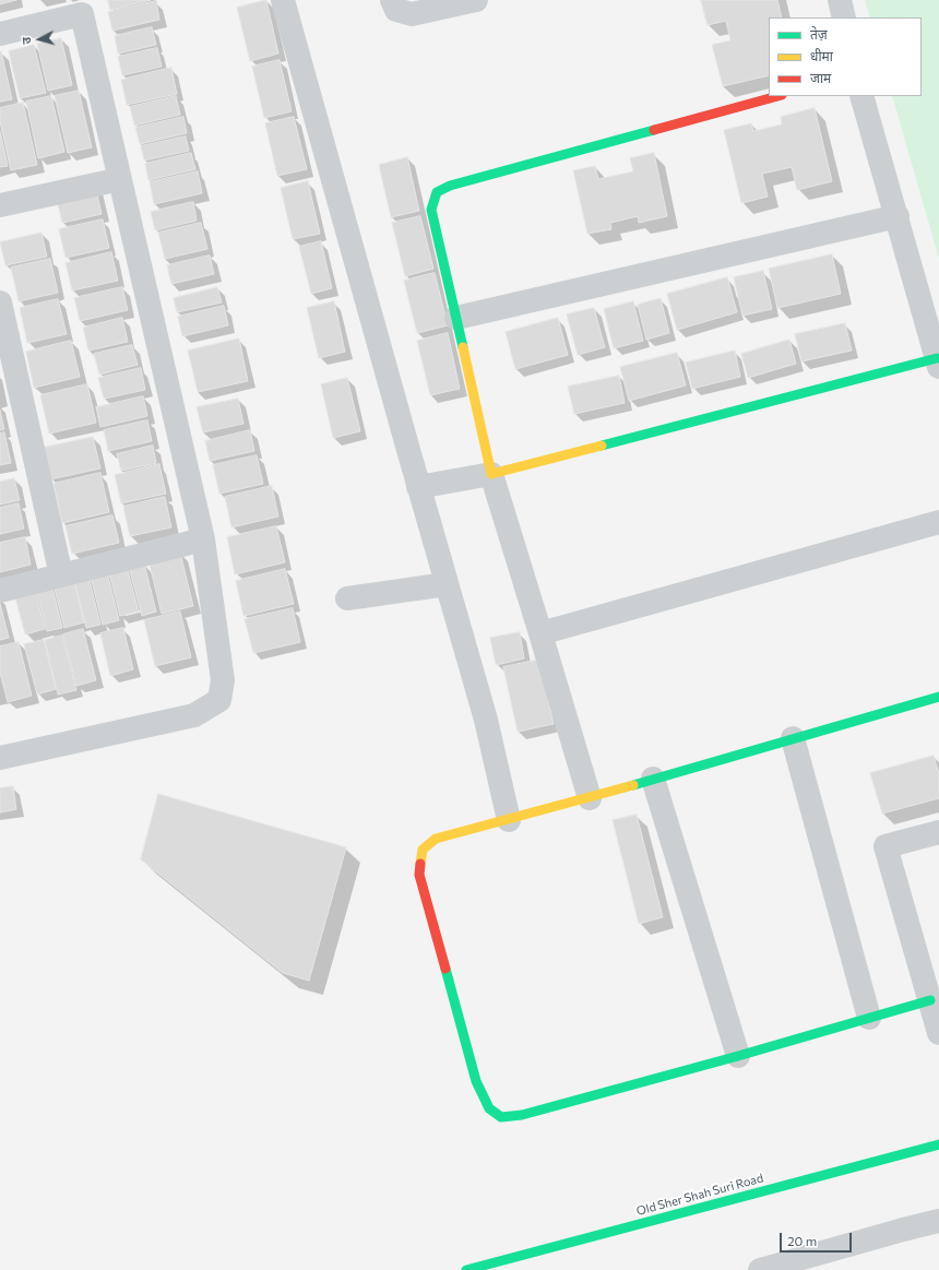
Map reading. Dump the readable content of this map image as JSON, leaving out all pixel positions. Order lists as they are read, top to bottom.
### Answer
{
  "streets": {
    "street": ["Old Sher Shah Suri Road"]
  },
  "legend": ["तेज़", "धीमा", "जाम"],
  "scale_bar": "20 m",
  "north": "left"
}
